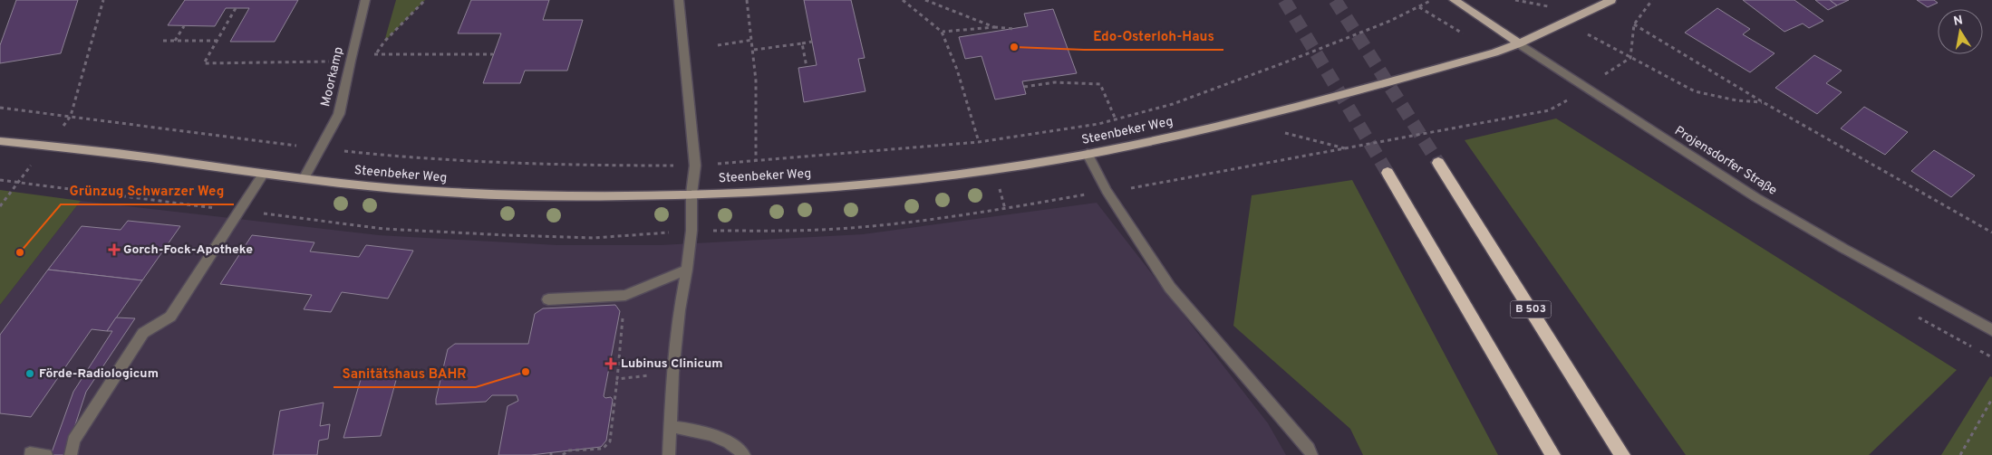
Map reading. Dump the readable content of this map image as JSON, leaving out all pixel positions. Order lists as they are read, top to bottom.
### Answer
{
  "streets": {
    "highway": ["B 503"],
    "main road": ["Steenbeker Weg", "Projensdorfer Straße"],
    "street": ["Moorkamp"]
  },
  "crossings": [
    ["Moorkamp", "Steenbeker Weg"],
    ["Steenbeker Weg", "Projensdorfer Straße"]
  ],
  "places": {
    "other": [
      "Edo-Osterloh-Haus",
      "Grünzug Schwarzer Weg",
      "Sanitätshaus BAHR",
      "Förde-Radiologicum"
    ],
    "health": ["Gorch-Fock-Apotheke", "Lubinus Clinicum"]
  },
  "north": "top"
}
